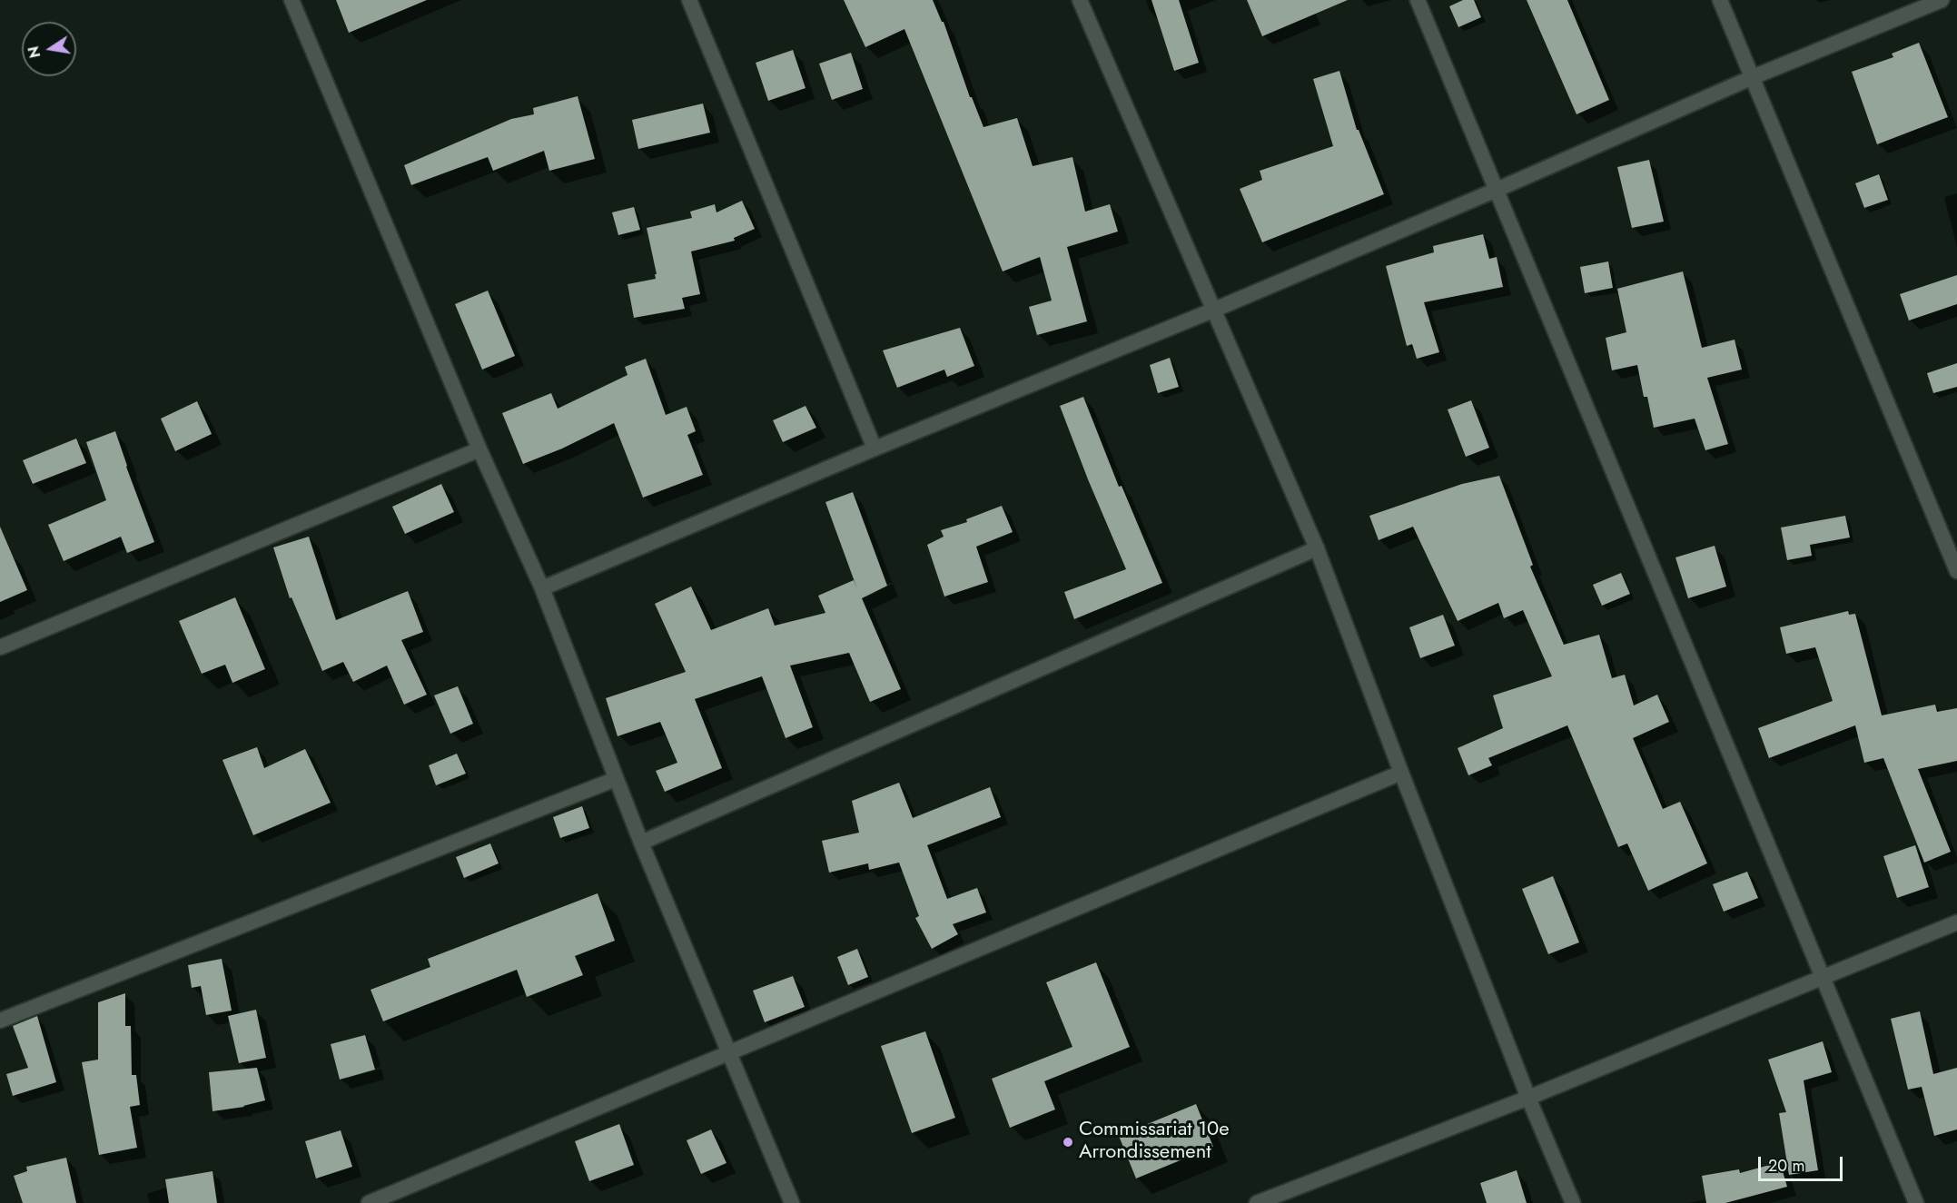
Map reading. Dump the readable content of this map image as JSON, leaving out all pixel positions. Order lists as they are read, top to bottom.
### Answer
{
  "places": ["Commissariat 10e Arrondissement"],
  "scale_bar": "20 m",
  "north": "left"
}
